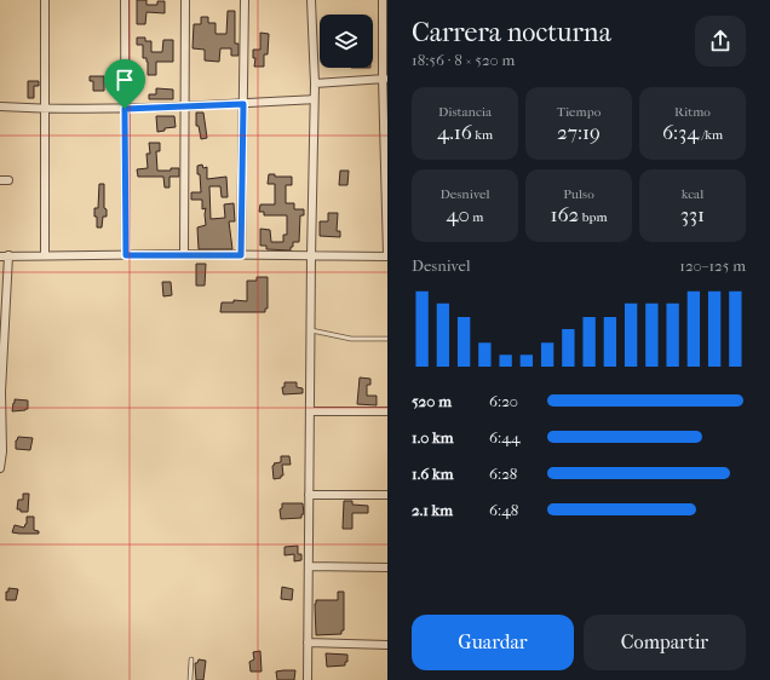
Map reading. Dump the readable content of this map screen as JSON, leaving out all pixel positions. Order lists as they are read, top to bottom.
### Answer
{
  "page": {
    "heading": ["Carrera nocturna", "18:56 · 8 × 520 m"],
    "stats": [
      ["Distancia", "4.16 km"],
      ["Tiempo", "27:19"],
      ["Ritmo", "6:34 /km"],
      ["Desnivel", "40 m"],
      ["Pulso", "162 bpm"],
      ["kcal", "331"]
    ],
    "chart": ["Desnivel", "120–125 m"],
    "list": [
      {
        "name": "520 m",
        "note": "6:20"
      },
      {
        "name": "1.0 km",
        "note": "6:44"
      },
      {
        "name": "1.6 km",
        "note": "6:28"
      },
      {
        "name": "2.1 km",
        "note": "6:48"
      }
    ],
    "buttons": ["Guardar", "Compartir"]
  }
}
